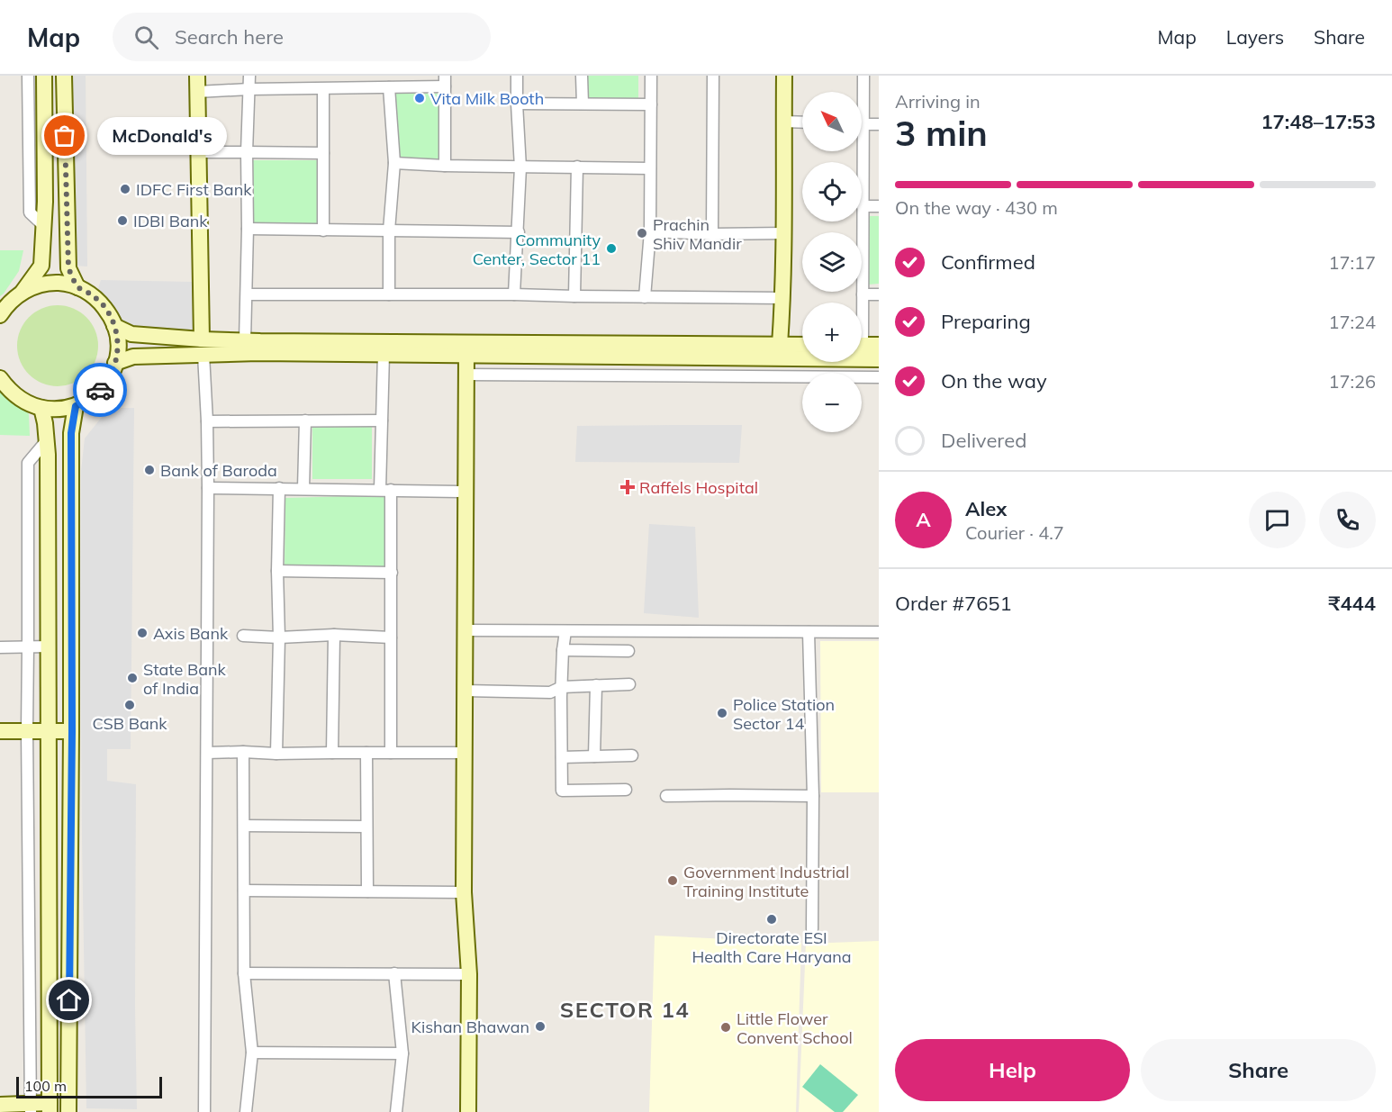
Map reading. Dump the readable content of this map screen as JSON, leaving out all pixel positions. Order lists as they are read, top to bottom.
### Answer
{
  "districts": ["SECTOR 14"],
  "places": {
    "other": [
      "Vita Milk Booth",
      "McDonald's",
      "IDFC First Bank",
      "IDBI Bank",
      "Prachin Shiv Mandir",
      "Community Center, Sector 11",
      "Bank of Baroda",
      "Axis Bank",
      "State Bank of India",
      "CSB Bank",
      "Police Station Sector 14",
      "Government Industrial Training Institute",
      "Directorate ESI Health Care Haryana",
      "Kishan Bhawan",
      "Little Flower Convent School"
    ],
    "health": ["Raffels Hospital"]
  },
  "scale_bar": "100 m",
  "north": "top left",
  "page": {
    "header": "Map",
    "search": "Search here",
    "nav": ["Map", "Layers", "Share"],
    "heading": ["3 min", "Arriving in", "17:48–17:53"],
    "panel": [
      "Alex",
      "Courier · 4.7",
      "Order #7651",
      "₹444"
    ],
    "map_buttons": ["+", "−"],
    "bubble": "McDonald's",
    "bar": "On the way · 430 m",
    "list": [
      ["Confirmed", "17:17"],
      ["Preparing", "17:24"],
      ["On the way", "17:26"],
      "Delivered"
    ],
    "round": "A",
    "buttons": ["Help", "Share"],
    "scale": "100 m"
  }
}
